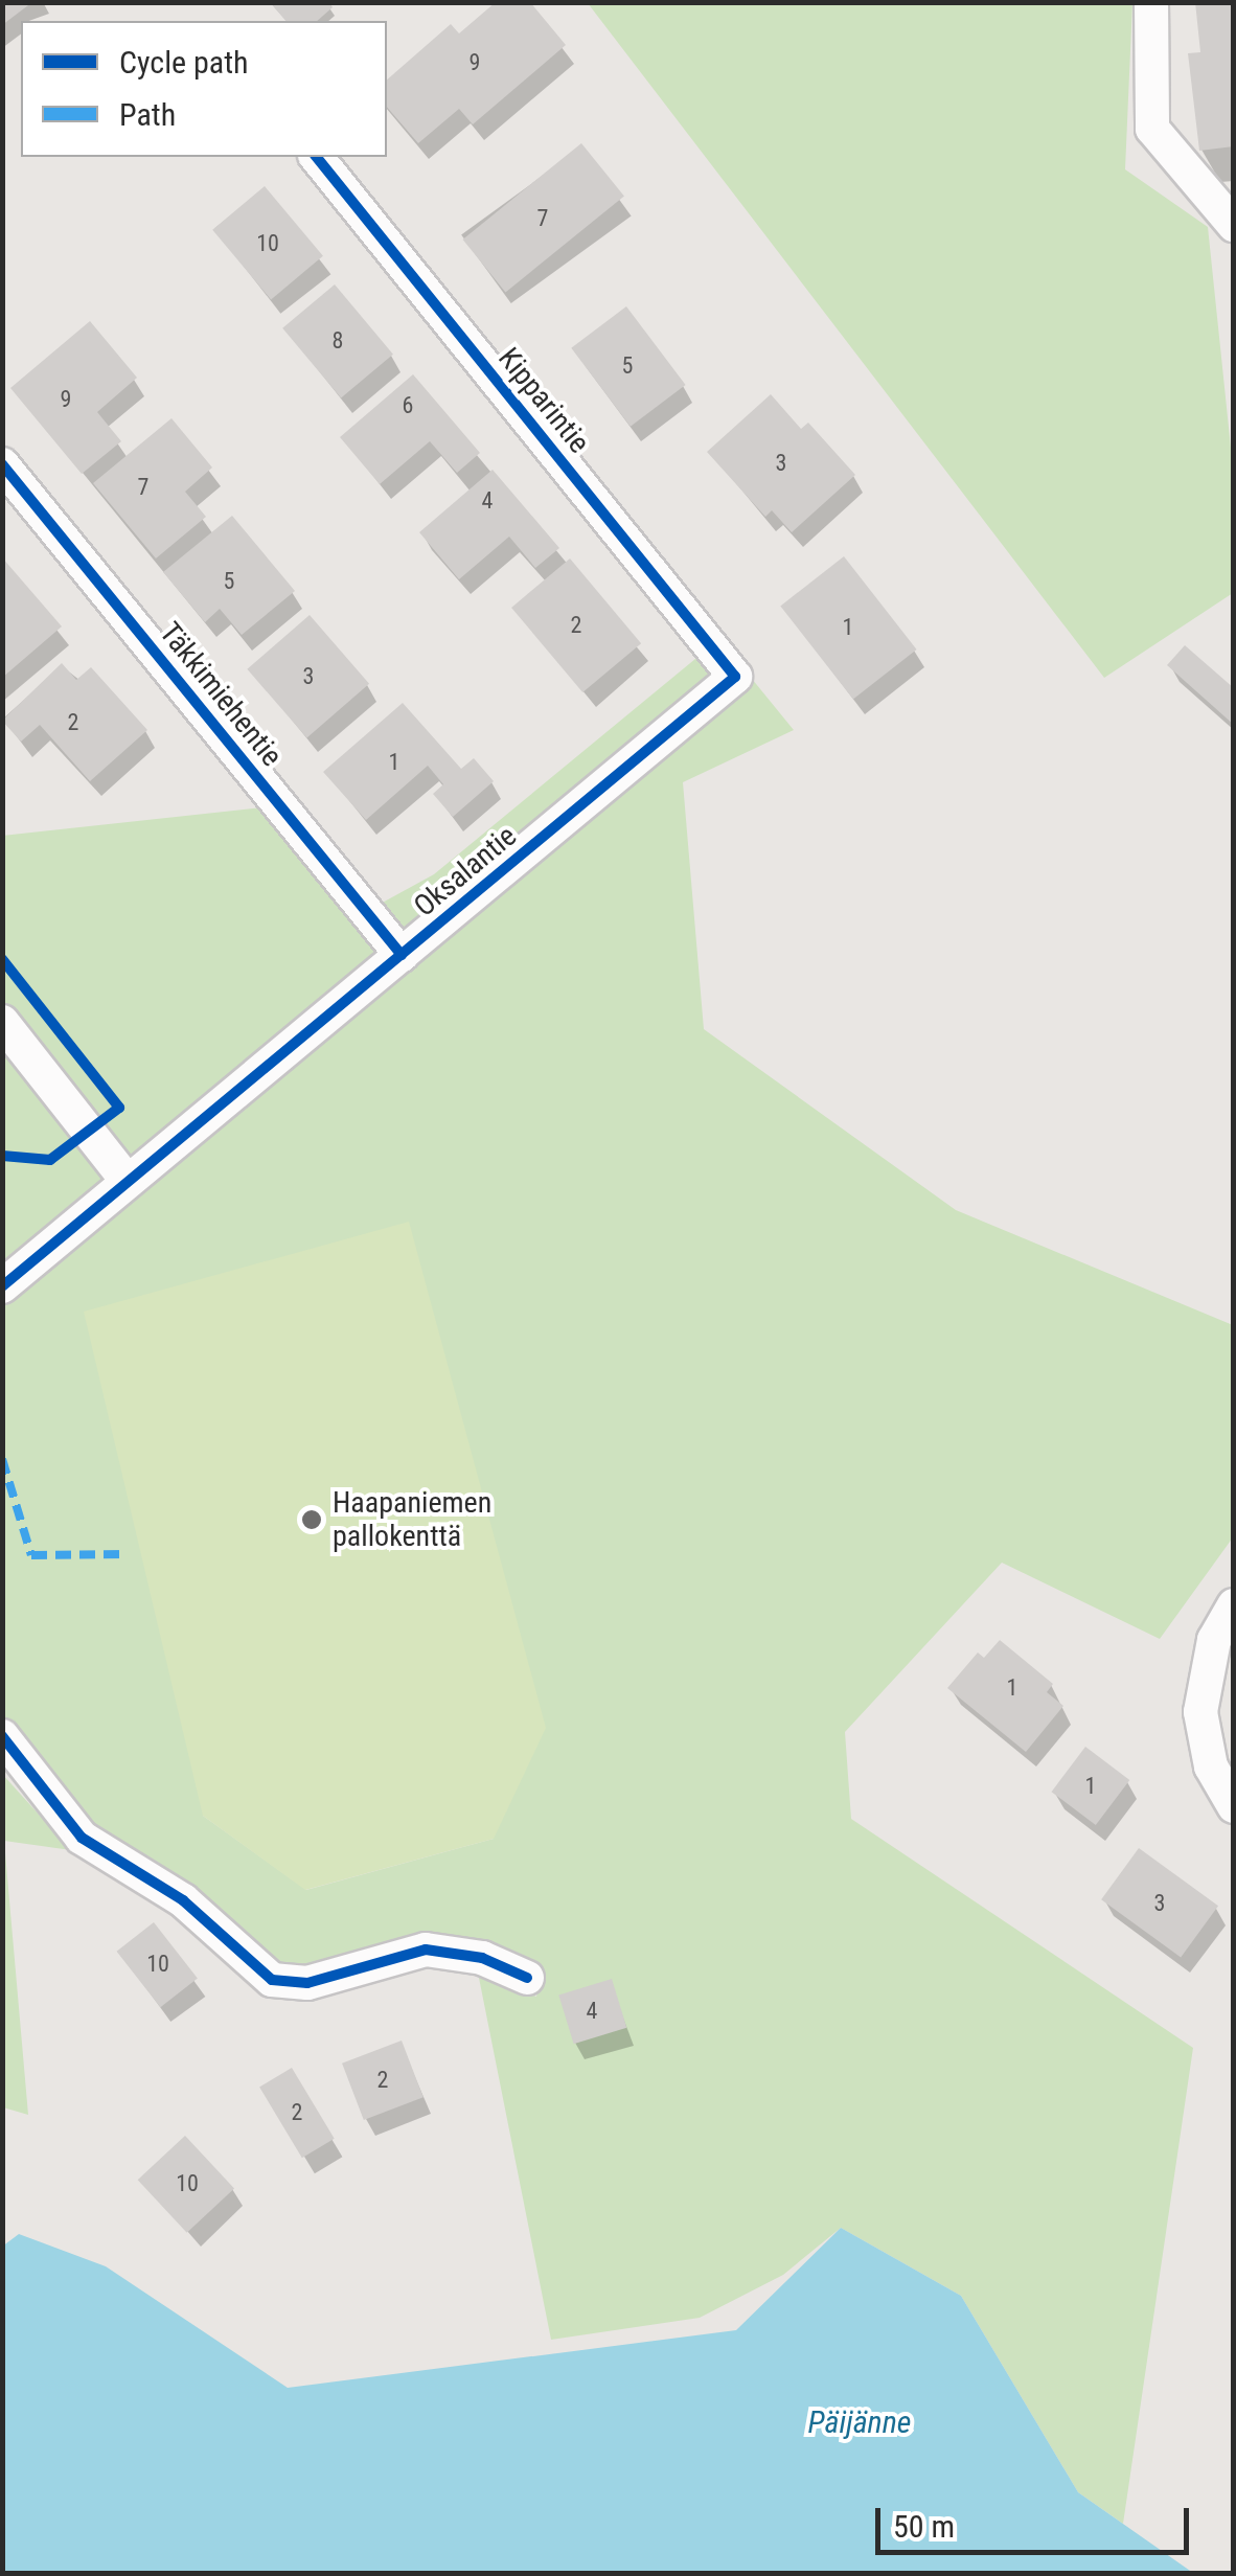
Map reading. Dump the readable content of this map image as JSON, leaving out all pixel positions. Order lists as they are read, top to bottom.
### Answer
{
  "streets": {
    "street": ["Kipparintie", "Täkkimiehentie", "Oksalantie"]
  },
  "crossings": [
    ["Kipparintie", "Oksalantie"],
    ["Täkkimiehentie", "Oksalantie"]
  ],
  "water": ["Päijänne"],
  "places": ["Haapaniemen pallokenttä"],
  "house_numbers": [
    "9",
    "7",
    "10",
    "8",
    "5",
    "9",
    "6",
    "3",
    "7",
    "4",
    "5",
    "2",
    "1",
    "3",
    "2",
    "1",
    "1",
    "1",
    "3",
    "10",
    "4",
    "2",
    "2",
    "10"
  ],
  "legend": ["Cycle path", "Path"],
  "scale_bar": "50 m"
}
